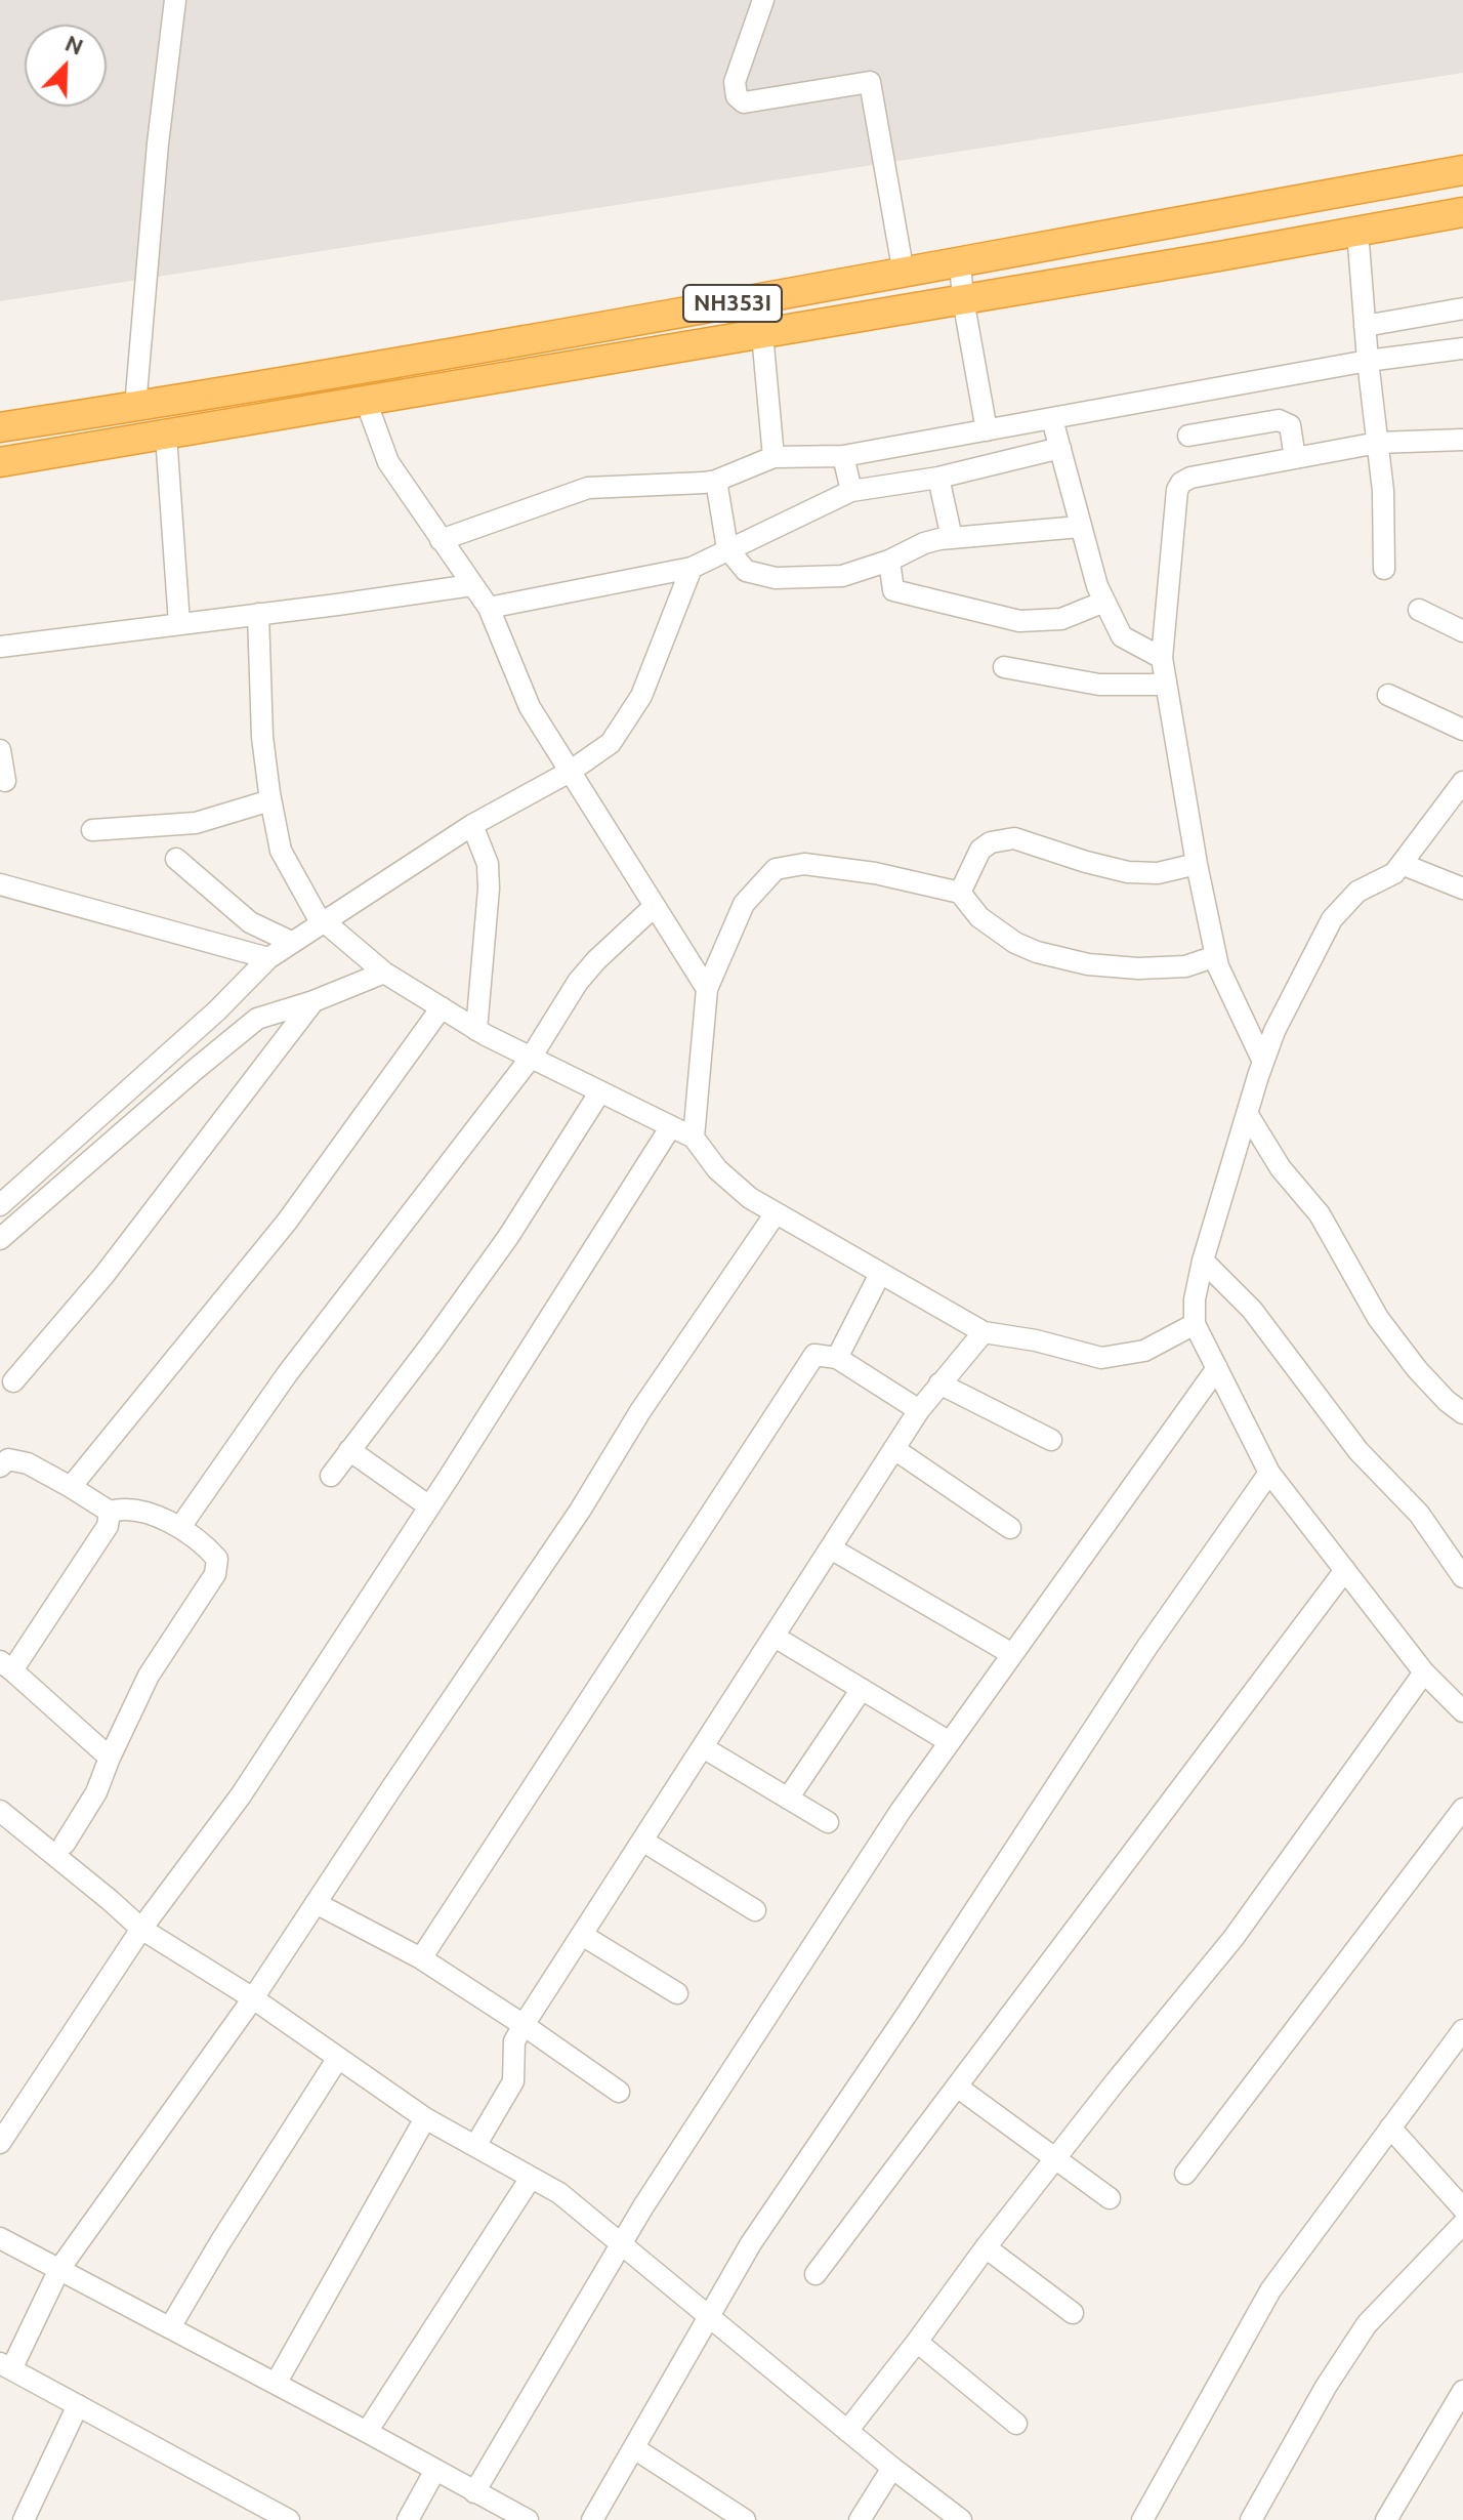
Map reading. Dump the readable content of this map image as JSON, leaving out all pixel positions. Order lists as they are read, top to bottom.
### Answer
{
  "streets": {
    "highway": ["NH353I"]
  },
  "north": "top right"
}
